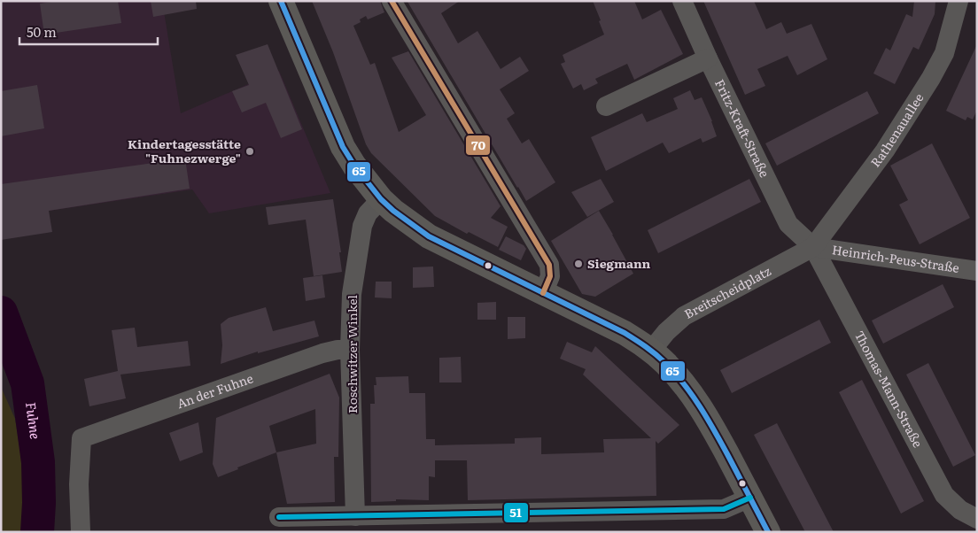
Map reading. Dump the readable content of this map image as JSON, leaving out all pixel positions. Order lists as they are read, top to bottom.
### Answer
{
  "streets": {
    "street": [
      "Fritz-Kraft-Straße",
      "Rathenauallee",
      "Heinrich-Peus-Straße",
      "Breitscheidplatz",
      "Roschwitzer Winkel",
      "Thomas-Mann-Straße",
      "An der Fuhne"
    ]
  },
  "crossings": [
    ["Fritz-Kraft-Straße", "Rathenauallee"],
    ["Fritz-Kraft-Straße", "Heinrich-Peus-Straße"],
    ["Fritz-Kraft-Straße", "Breitscheidplatz"],
    ["Fritz-Kraft-Straße", "Thomas-Mann-Straße"],
    ["Rathenauallee", "Heinrich-Peus-Straße"],
    ["Rathenauallee", "Breitscheidplatz"],
    ["Rathenauallee", "Thomas-Mann-Straße"],
    ["Heinrich-Peus-Straße", "Breitscheidplatz"],
    ["Heinrich-Peus-Straße", "Thomas-Mann-Straße"],
    ["Breitscheidplatz", "Thomas-Mann-Straße"],
    ["Roschwitzer Winkel", "An der Fuhne"]
  ],
  "water": ["Fuhne"],
  "places": ["Kindertagesstätte \"Fuhnezwerge\"", "Siegmann"],
  "lines": ["transit line 65", "transit line 70", "transit line 51"],
  "scale_bar": "50 m"
}
